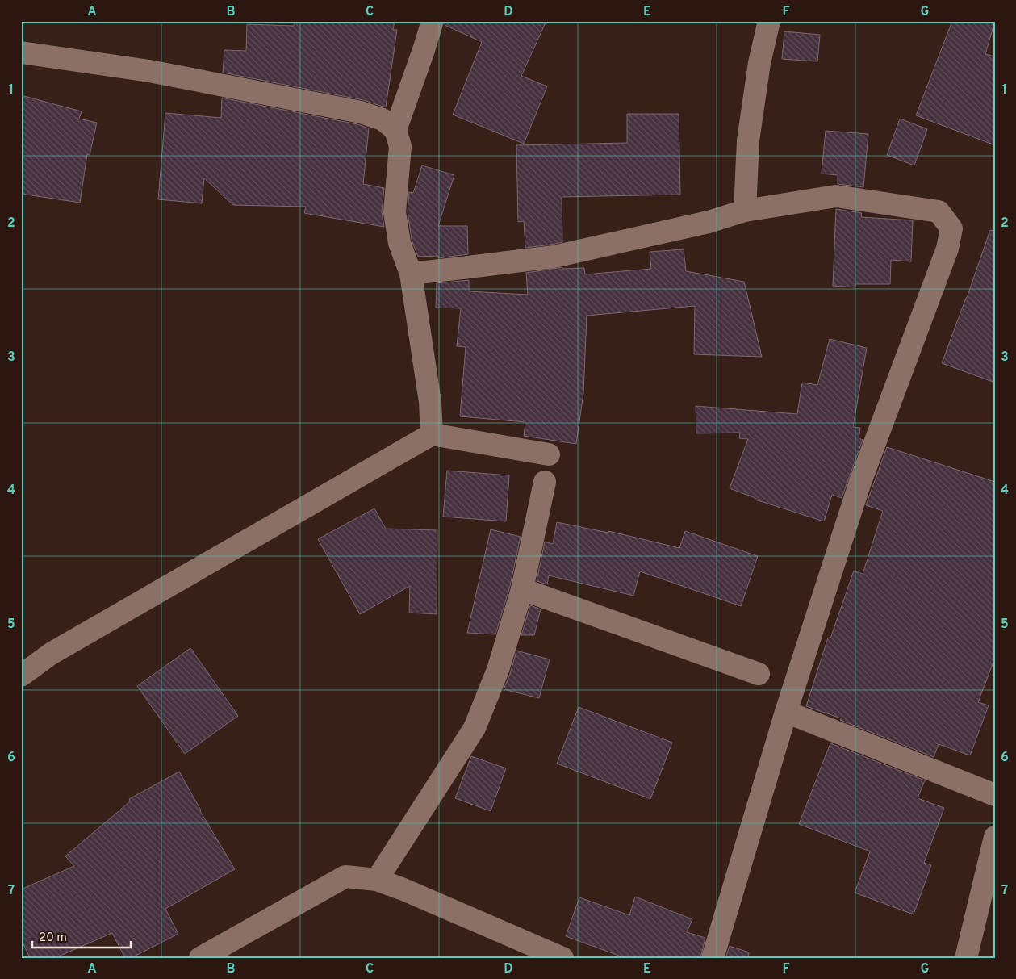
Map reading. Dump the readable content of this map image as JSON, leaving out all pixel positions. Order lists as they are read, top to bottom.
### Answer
{
  "scale_bar": "20 m",
  "grid": {
    "columns": [
      "A",
      "B",
      "C",
      "D",
      "E",
      "F",
      "G"
    ],
    "rows": [
      "1",
      "2",
      "3",
      "4",
      "5",
      "6",
      "7"
    ]
  }
}
